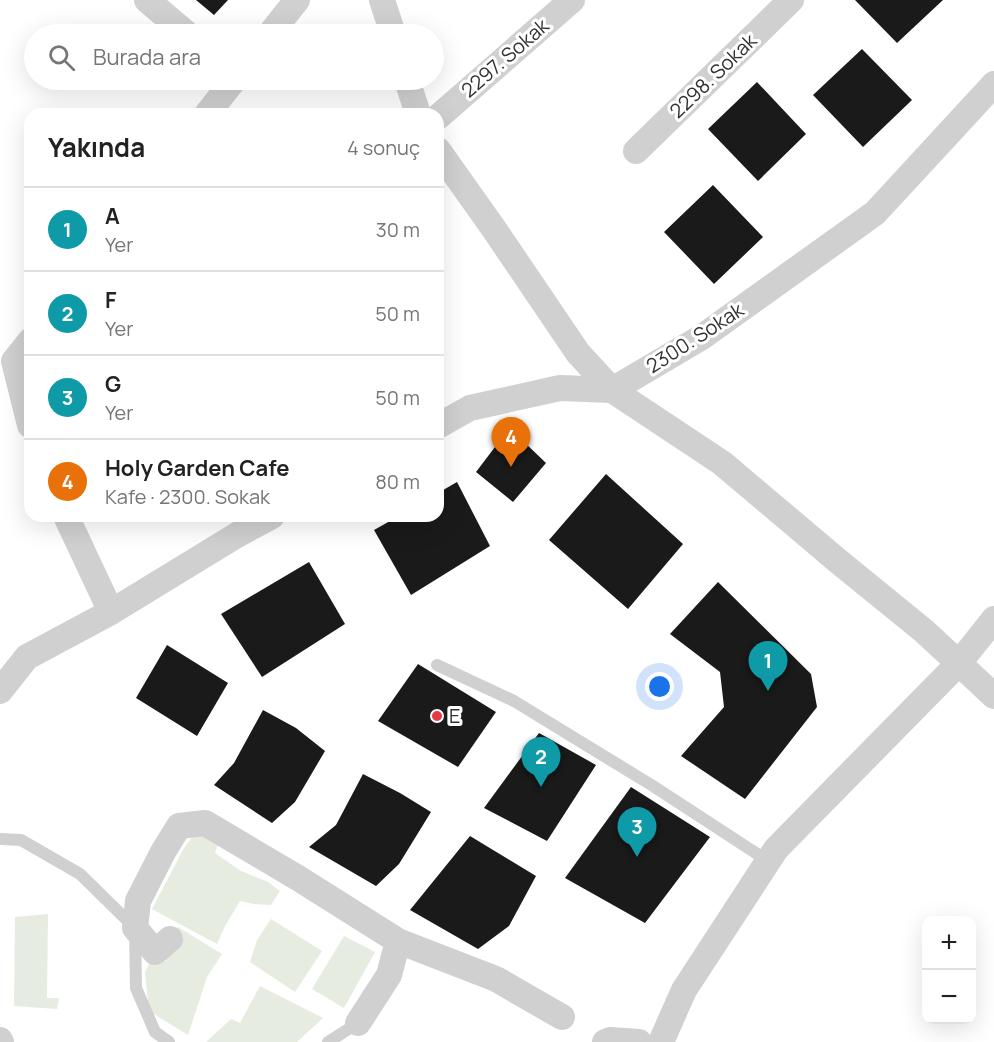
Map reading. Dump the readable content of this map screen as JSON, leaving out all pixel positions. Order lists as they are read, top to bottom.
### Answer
{
  "streets": {
    "street": ["2297. Sokak", "2298. Sokak", "2300. Sokak"]
  },
  "places": ["E"],
  "page": {
    "search": "Burada ara",
    "heading": ["Yakında", "4 sonuç"],
    "list": [
      {
        "mark": "1",
        "name": "A",
        "note": "Yer",
        "value": "30 m"
      },
      {
        "mark": "2",
        "name": "F",
        "note": "Yer",
        "value": "50 m"
      },
      {
        "mark": "3",
        "name": "G",
        "note": "Yer",
        "value": "50 m"
      },
      {
        "mark": "4",
        "name": "Holy Garden Cafe",
        "note": "Kafe · 2300. Sokak",
        "value": "80 m"
      }
    ],
    "pins": [
      "4",
      "1",
      "2",
      "3"
    ],
    "map_buttons": ["+", "−"]
  }
}
